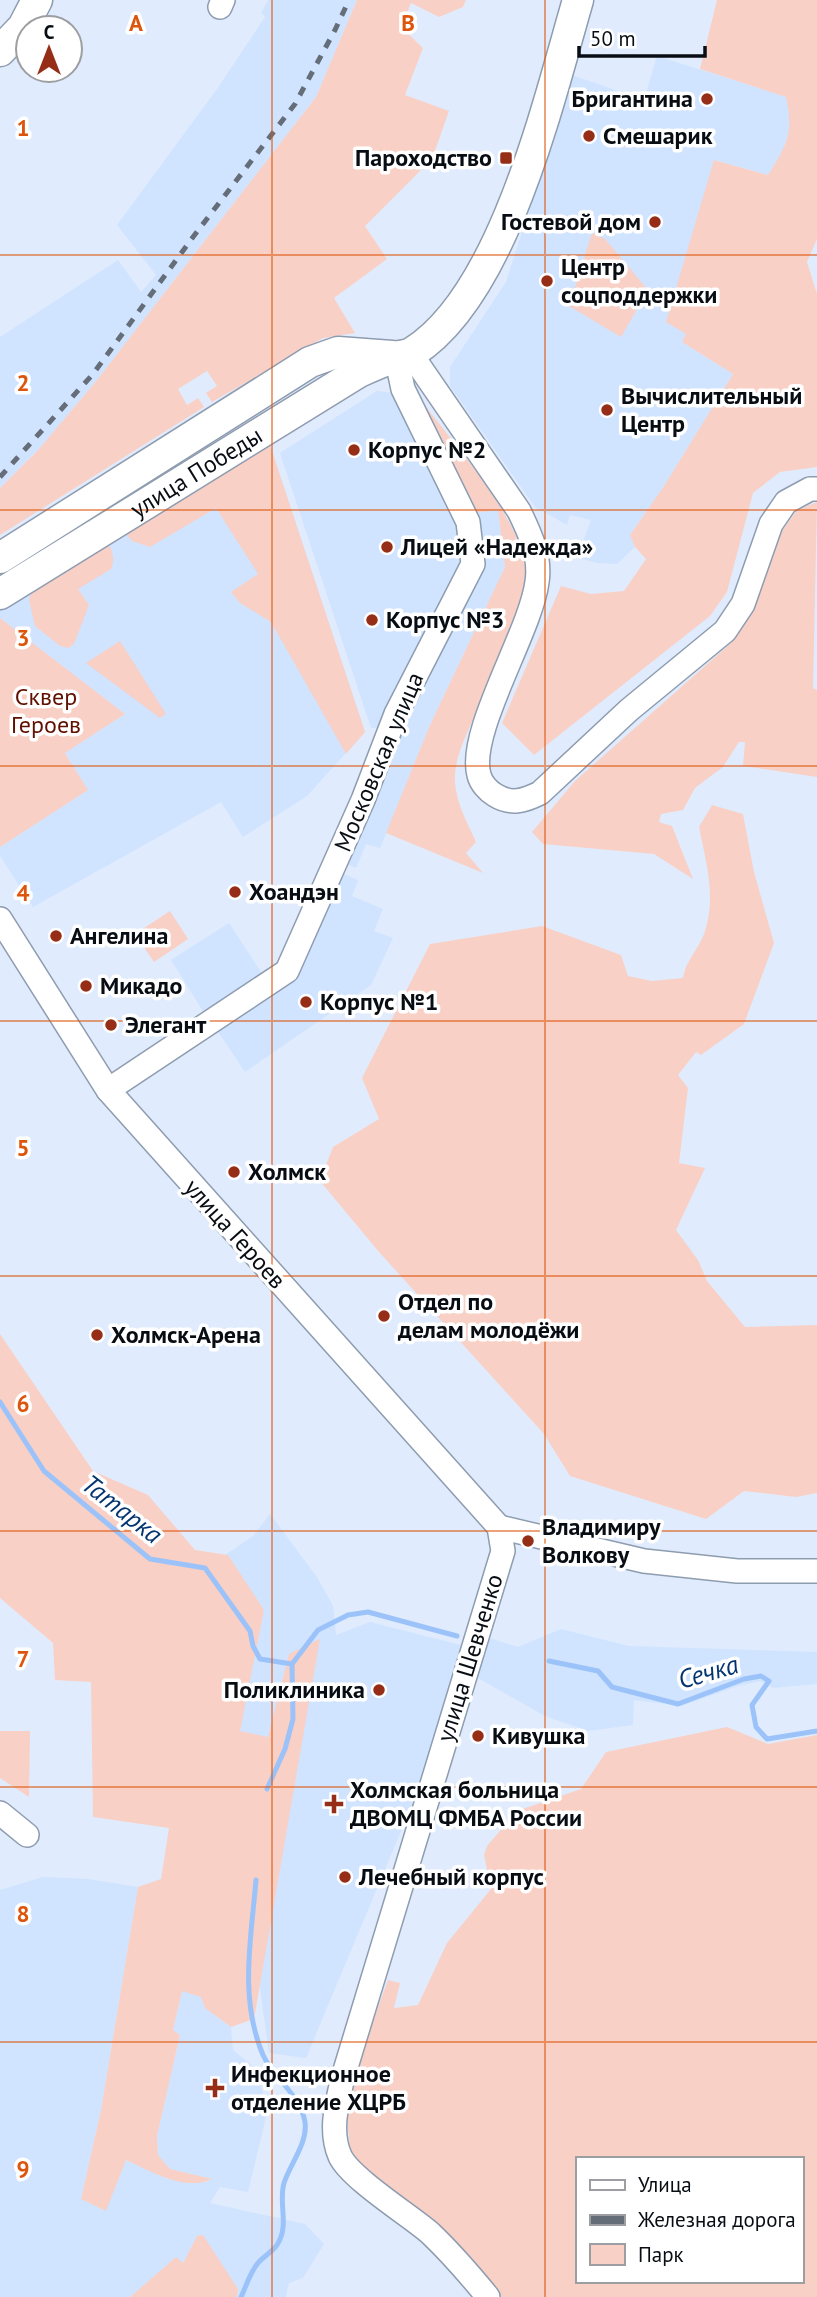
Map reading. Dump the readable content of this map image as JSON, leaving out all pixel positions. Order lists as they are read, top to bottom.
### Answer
{
  "streets": {
    "main road": ["улица Победы"],
    "street": ["Московская улица", "улица Героев", "улица Шевченко"]
  },
  "crossings": [
    ["улица Победы", "Московская улица"],
    ["Московская улица", "улица Героев"],
    ["улица Героев", "улица Шевченко"]
  ],
  "water": ["Татарка", "Сечка"],
  "parks": ["Сквер Героев"],
  "places": {
    "other": [
      "Бригантина",
      "Смешарик",
      "Гостевой дом",
      "Центр соцподдержки",
      "Вычислительный Центр",
      "Корпус №2",
      "Лицей «Надежда»",
      "Корпус №3",
      "Хоандэн",
      "Ангелина",
      "Микадо",
      "Корпус №1",
      "Элегант",
      "Холмск",
      "Отдел по делам молодёжи",
      "Холмск-Арена",
      "Владимиру Волкову",
      "Поликлиника",
      "Кивушка",
      "Лечебный корпус"
    ],
    "transit": ["Пароходство"],
    "health": ["Холмская больница ДВОМЦ ФМБА России", "Инфекционное отделение ХЦРБ"]
  },
  "legend": ["Улица", "Железная дорога", "Парк"],
  "scale_bar": "50 m",
  "north": "top",
  "grid": {
    "columns": ["A", "B"],
    "rows": [
      "1",
      "2",
      "3",
      "4",
      "5",
      "6",
      "7",
      "8",
      "9"
    ]
  }
}
